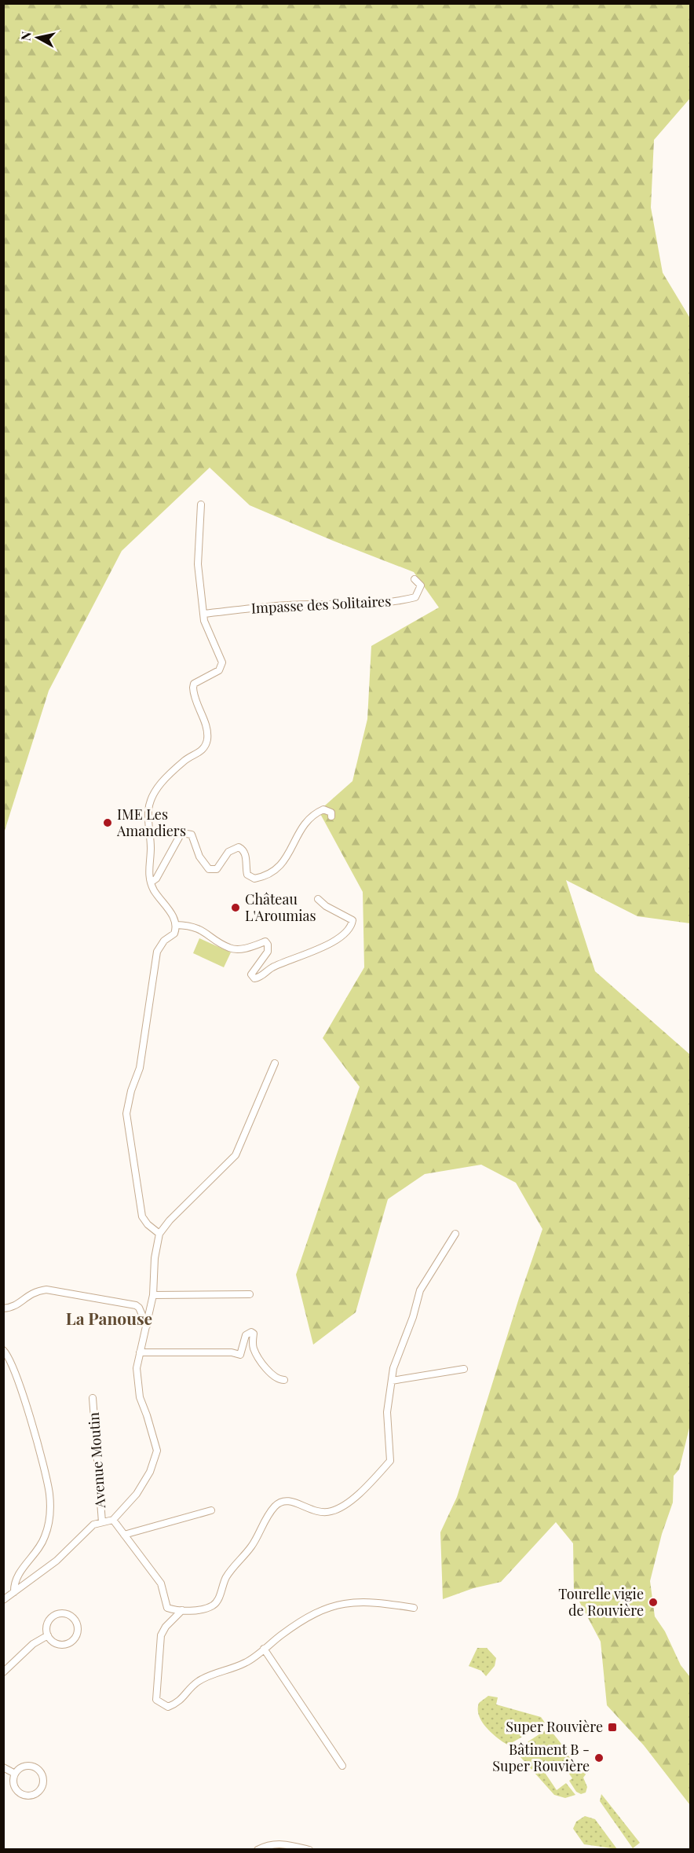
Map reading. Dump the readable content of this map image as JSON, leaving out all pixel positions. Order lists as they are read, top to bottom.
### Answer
{
  "streets": {
    "street": ["Impasse des Solitaires", "Avenue Moutin"]
  },
  "districts": ["La Panouse"],
  "places": {
    "other": [
      "IME Les Amandiers",
      "Château L'Aroumias",
      "Tourelle vigie de Rouvière",
      "Bâtiment B - Super Rouvière"
    ],
    "transit": ["Super Rouvière"]
  },
  "north": "left"
}
